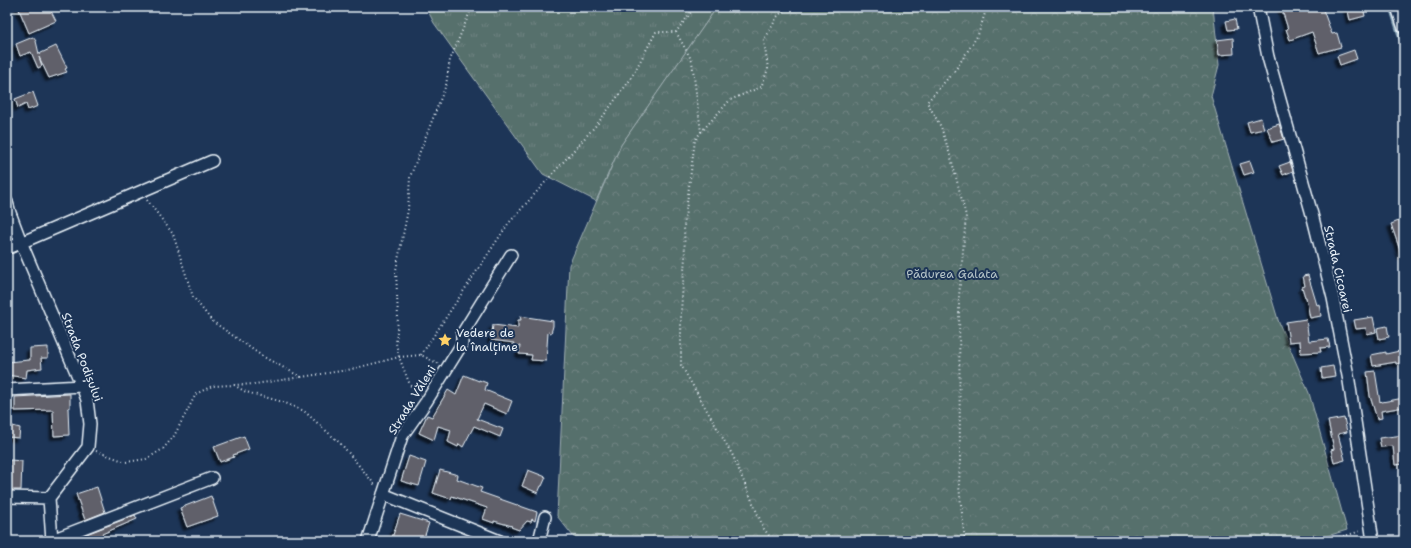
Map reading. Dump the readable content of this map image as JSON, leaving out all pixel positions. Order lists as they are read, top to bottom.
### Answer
{
  "streets": {
    "street": ["Strada Cicoarei", "Strada Podișului", "Strada Văleni"]
  },
  "parks": ["Pădurea Galata"],
  "places": {
    "place": ["Vedere de la înalțime"]
  }
}
